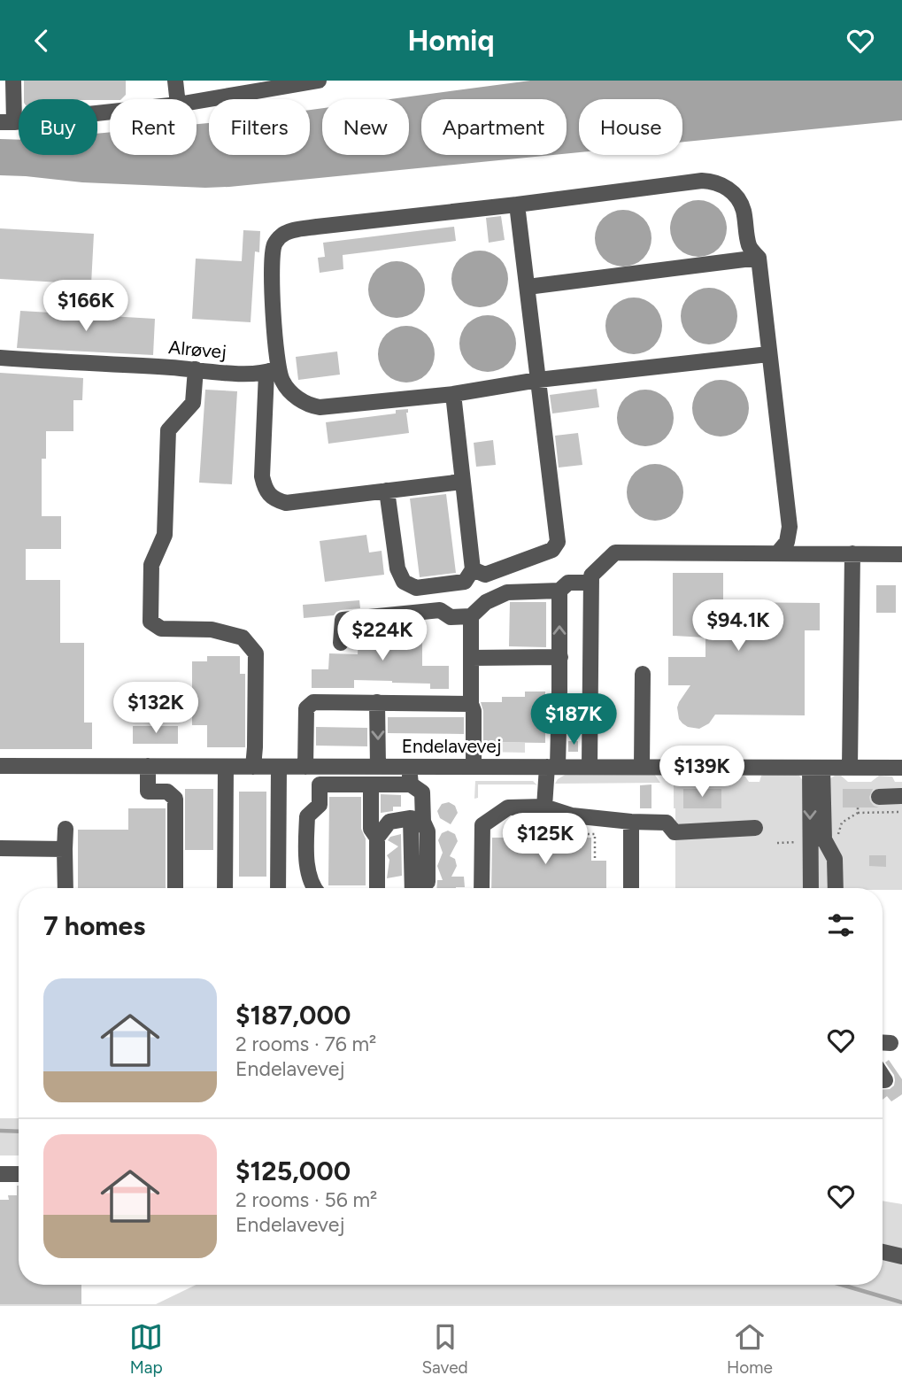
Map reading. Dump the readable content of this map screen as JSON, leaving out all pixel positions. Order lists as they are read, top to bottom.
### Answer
{
  "streets": {
    "street": ["Alrøvej", "Endelavevej"]
  },
  "page": {
    "header": "Homiq",
    "chip": [
      "Buy",
      "Rent",
      "Filters",
      "New",
      "Apartment",
      "House"
    ],
    "price": [
      "$166K",
      "$94.1K",
      "$224K",
      "$132K",
      "$187K",
      "$139K",
      "$125K"
    ],
    "heading": "7 homes",
    "list": [
      {
        "name": "$187,000",
        "note": "2 rooms · 76 m² · Endelavevej"
      },
      {
        "name": "$125,000",
        "note": "2 rooms · 56 m² · Endelavevej"
      }
    ],
    "tabs": ["Map", "Saved", "Home"]
  }
}
